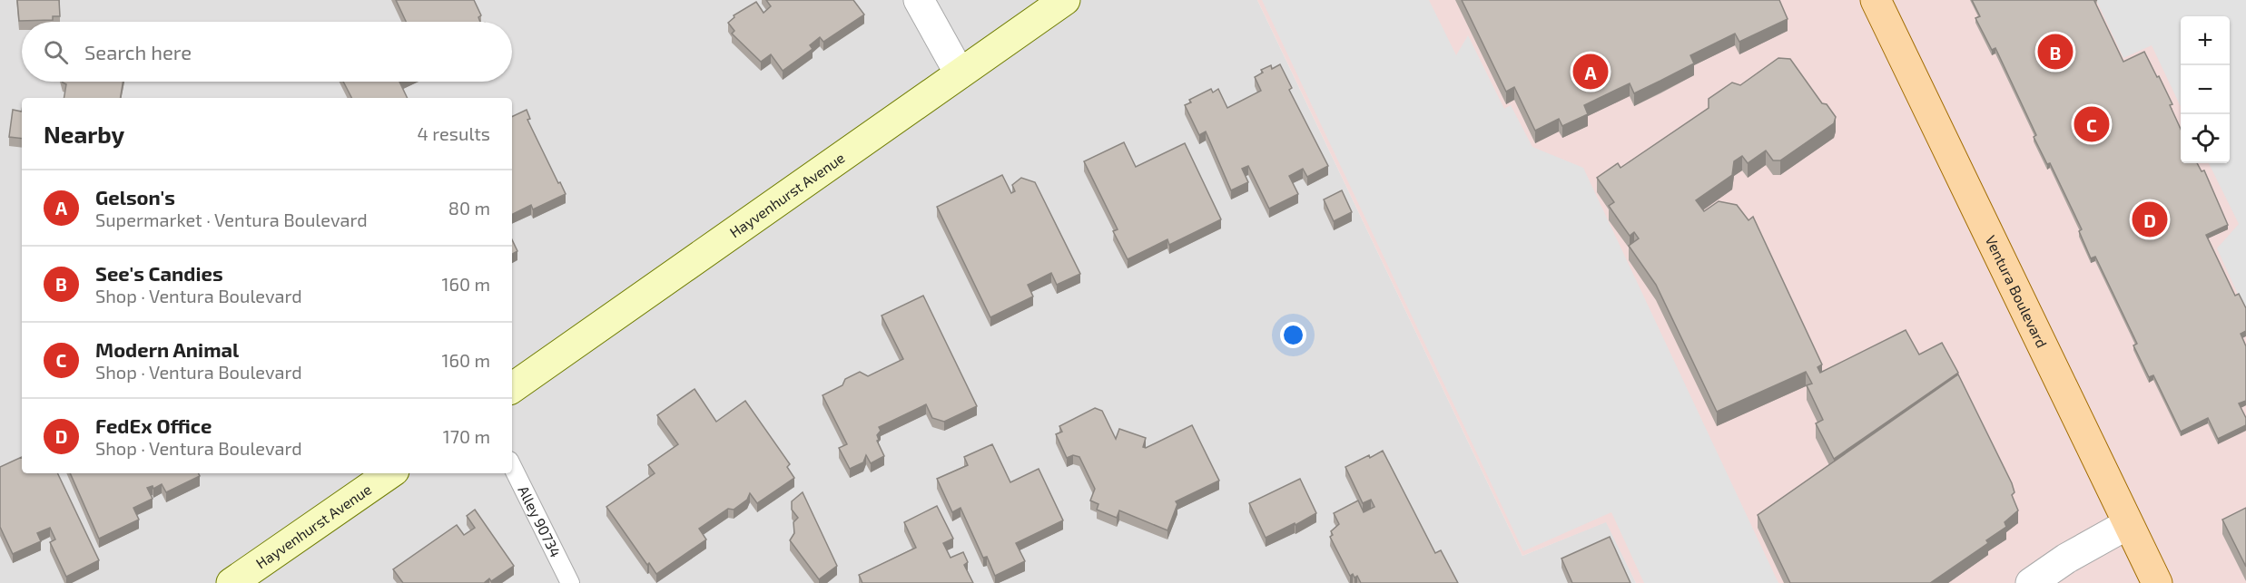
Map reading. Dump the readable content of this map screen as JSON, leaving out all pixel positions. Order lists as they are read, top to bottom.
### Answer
{
  "streets": {
    "main road": ["Hayvenhurst Avenue", "Ventura Boulevard"],
    "lane": ["Alley 90734"]
  },
  "page": {
    "map_buttons": ["+", "−"],
    "search": "Search here",
    "pins": [
      "B",
      "A",
      "C",
      "D"
    ],
    "heading": ["Nearby", "4 results"],
    "list": [
      {
        "mark": "A",
        "name": "Gelson's",
        "note": "Supermarket · Ventura Boulevard",
        "value": "80 m"
      },
      {
        "mark": "B",
        "name": "See's Candies",
        "note": "Shop · Ventura Boulevard",
        "value": "160 m"
      },
      {
        "mark": "C",
        "name": "Modern Animal",
        "note": "Shop · Ventura Boulevard",
        "value": "160 m"
      },
      {
        "mark": "D",
        "name": "FedEx Office",
        "note": "Shop · Ventura Boulevard",
        "value": "170 m"
      }
    ]
  }
}
